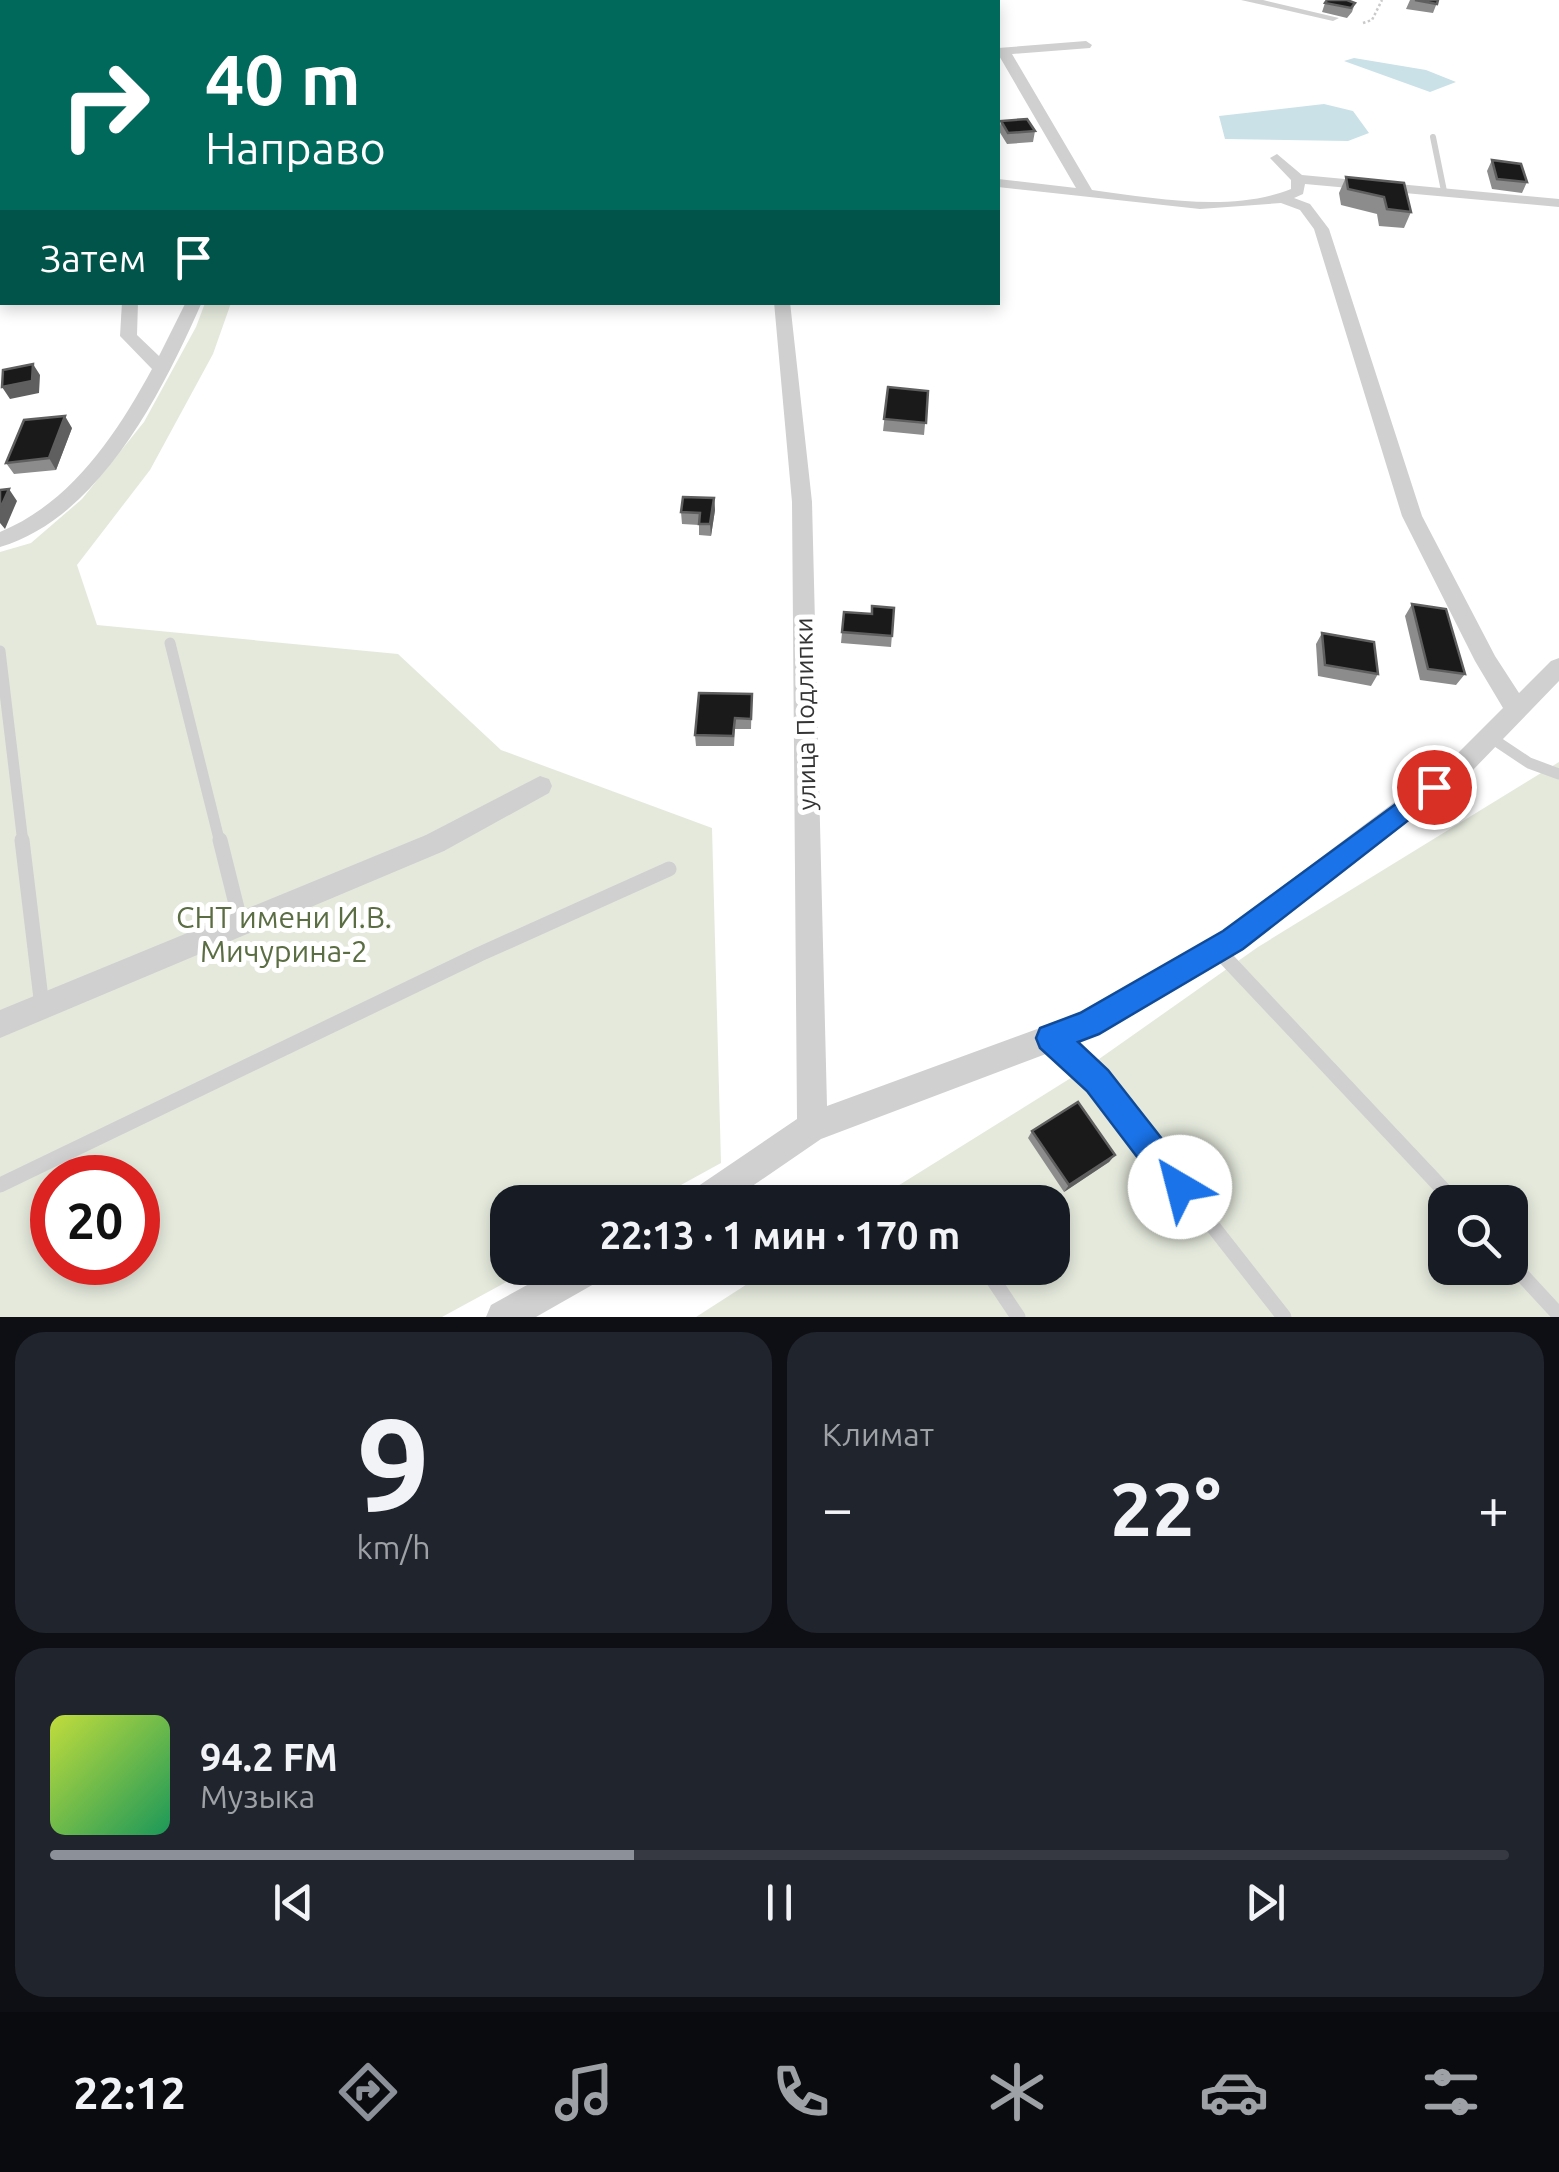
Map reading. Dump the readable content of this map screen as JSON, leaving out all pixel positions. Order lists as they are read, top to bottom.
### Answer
{
  "streets": {
    "street": ["улица Подлипки"]
  },
  "parks": ["СНТ имени И.В. Мичурина-2"],
  "page": {
    "turn": ["40 m", "Направо"],
    "then": "Затем",
    "limit": "20",
    "trip": "22:13 · 1 мин · 170 m",
    "tile": [
      ["9", "km/h"],
      "Климат"
    ],
    "heat": ["−", "22°", "+"],
    "song": ["94.2 FM", "Музыка"],
    "tabs": "22:12"
  }
}
